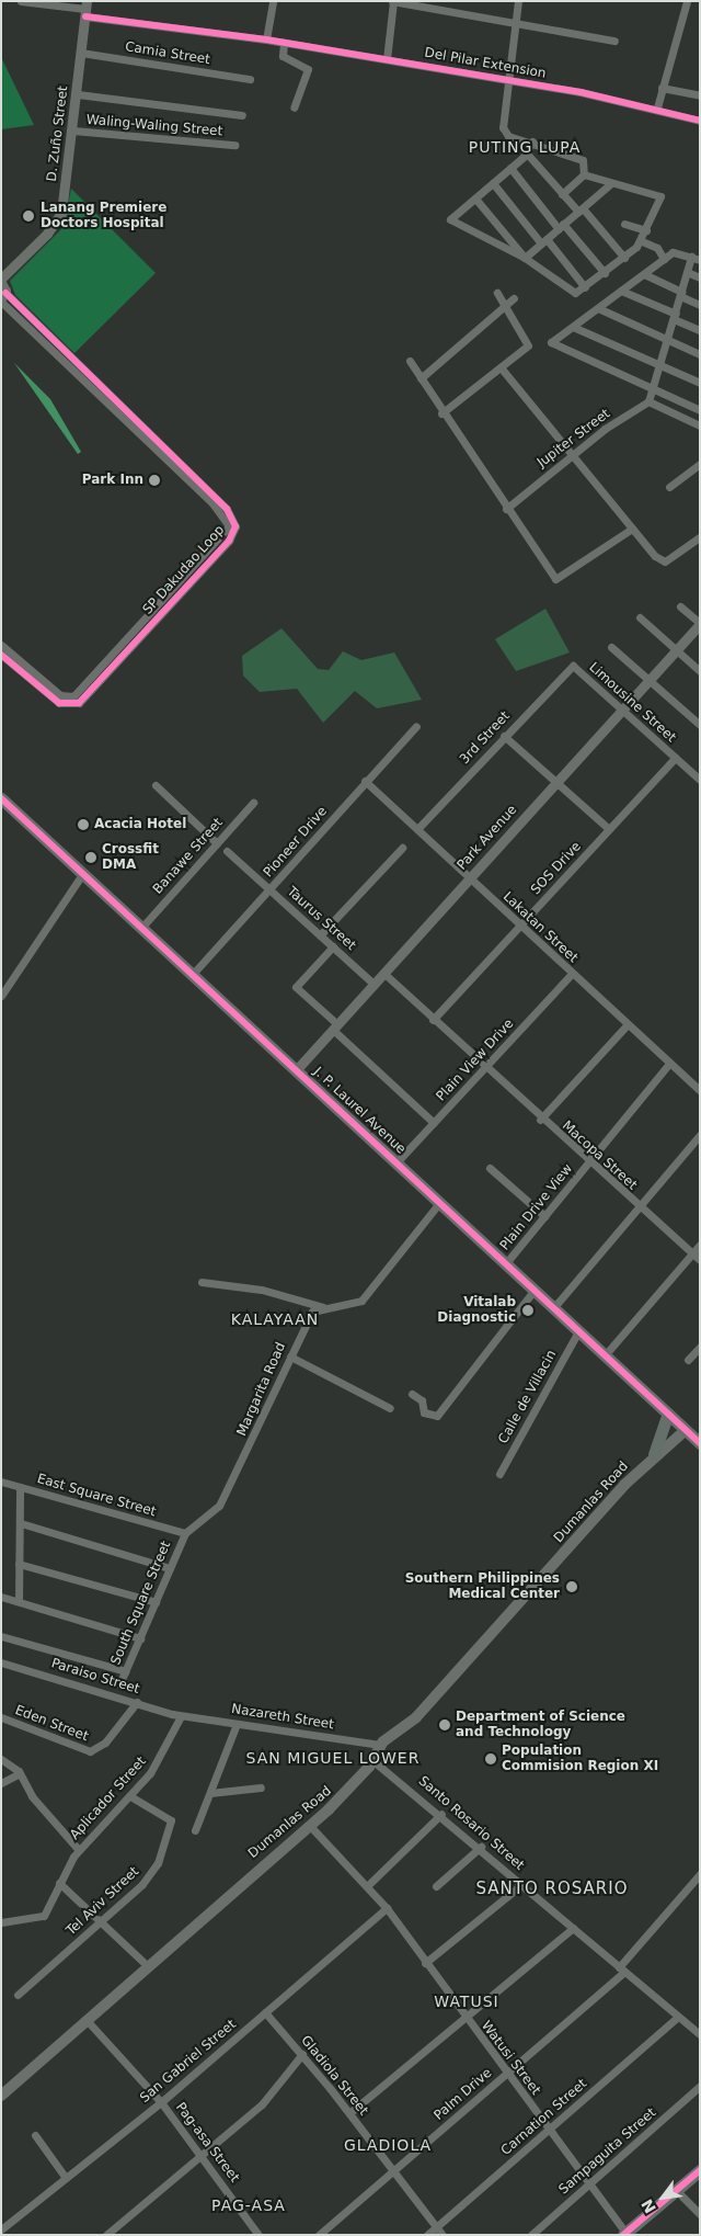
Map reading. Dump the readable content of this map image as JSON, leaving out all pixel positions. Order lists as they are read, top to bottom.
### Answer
{
  "streets": {
    "main road": ["J. P. Laurel Avenue", "Dumanlas Road"],
    "street": [
      "Camia Street",
      "Del Pilar Extension",
      "Waling-Waling Street",
      "D. Zuño Street",
      "Jupiter Street",
      "SP Dakudao Loop",
      "Limousine Street",
      "3rd Street",
      "Park Avenue",
      "Pioneer Drive",
      "Banawe Street",
      "SOS Drive",
      "Taurus Street",
      "Lakatan Street",
      "Plain View Drive",
      "Macopa Street",
      "Plain Drive View",
      "Margarita Road",
      "Calle de Villacin",
      "East Square Street",
      "South Square Street",
      "Paraiso Street",
      "Nazareth Street",
      "Eden Street",
      "Aplicador Street",
      "Santo Rosario Street",
      "Tel Aviv Street",
      "Watusi Street",
      "San Gabriel Street",
      "Gladiola Street",
      "Palm Drive",
      "Carnation Street",
      "Pag-asa Street",
      "Sampaguita Street"
    ]
  },
  "crossings": [
    ["Camia Street", "D. Zuño Street"],
    ["Del Pilar Extension", "D. Zuño Street"],
    ["Waling-Waling Street", "D. Zuño Street"],
    ["Limousine Street", "3rd Street"],
    ["Limousine Street", "Park Avenue"],
    ["Limousine Street", "SOS Drive"],
    ["3rd Street", "Lakatan Street"],
    ["Park Avenue", "Taurus Street"],
    ["Park Avenue", "Lakatan Street"],
    ["Park Avenue", "J. P. Laurel Avenue"],
    ["Park Avenue", "Macopa Street"],
    ["Pioneer Drive", "Taurus Street"],
    ["Pioneer Drive", "Lakatan Street"],
    ["Pioneer Drive", "J. P. Laurel Avenue"],
    ["Banawe Street", "J. P. Laurel Avenue"],
    ["SOS Drive", "Lakatan Street"],
    ["SOS Drive", "Macopa Street"],
    ["Lakatan Street", "Plain View Drive"],
    ["Lakatan Street", "Plain Drive View"],
    ["Plain View Drive", "J. P. Laurel Avenue"],
    ["Plain View Drive", "Macopa Street"],
    ["J. P. Laurel Avenue", "Plain Drive View"],
    ["J. P. Laurel Avenue", "Calle de Villacin"],
    ["J. P. Laurel Avenue", "Dumanlas Road"],
    ["Macopa Street", "Plain Drive View"],
    ["Margarita Road", "East Square Street"],
    ["Margarita Road", "South Square Street"],
    ["East Square Street", "South Square Street"],
    ["Dumanlas Road", "Nazareth Street"],
    ["Dumanlas Road", "Santo Rosario Street"],
    ["Dumanlas Road", "Watusi Street"],
    ["Dumanlas Road", "Pag-asa Street"],
    ["Paraiso Street", "Nazareth Street"],
    ["Paraiso Street", "Eden Street"],
    ["Paraiso Street", "Aplicador Street"],
    ["Nazareth Street", "Aplicador Street"],
    ["Aplicador Street", "Tel Aviv Street"],
    ["Santo Rosario Street", "Palm Drive"],
    ["Santo Rosario Street", "Carnation Street"],
    ["Watusi Street", "San Gabriel Street"],
    ["Watusi Street", "Palm Drive"],
    ["Watusi Street", "Carnation Street"],
    ["Watusi Street", "Sampaguita Street"],
    ["San Gabriel Street", "Gladiola Street"],
    ["San Gabriel Street", "Pag-asa Street"],
    ["Gladiola Street", "Palm Drive"],
    ["Gladiola Street", "Carnation Street"]
  ],
  "districts": [
    "PUTING LUPA",
    "KALAYAAN",
    "SAN MIGUEL LOWER",
    "SANTO ROSARIO",
    "WATUSI",
    "GLADIOLA",
    "PAG-ASA"
  ],
  "places": [
    "Lanang Premiere Doctors Hospital",
    "Park Inn",
    "Acacia Hotel",
    "Crossfit DMA",
    "Vitalab Diagnostic",
    "Southern Philippines Medical Center",
    "Department of Science and Technology",
    "Population Commision Region XI"
  ],
  "north": "bottom left"
}
